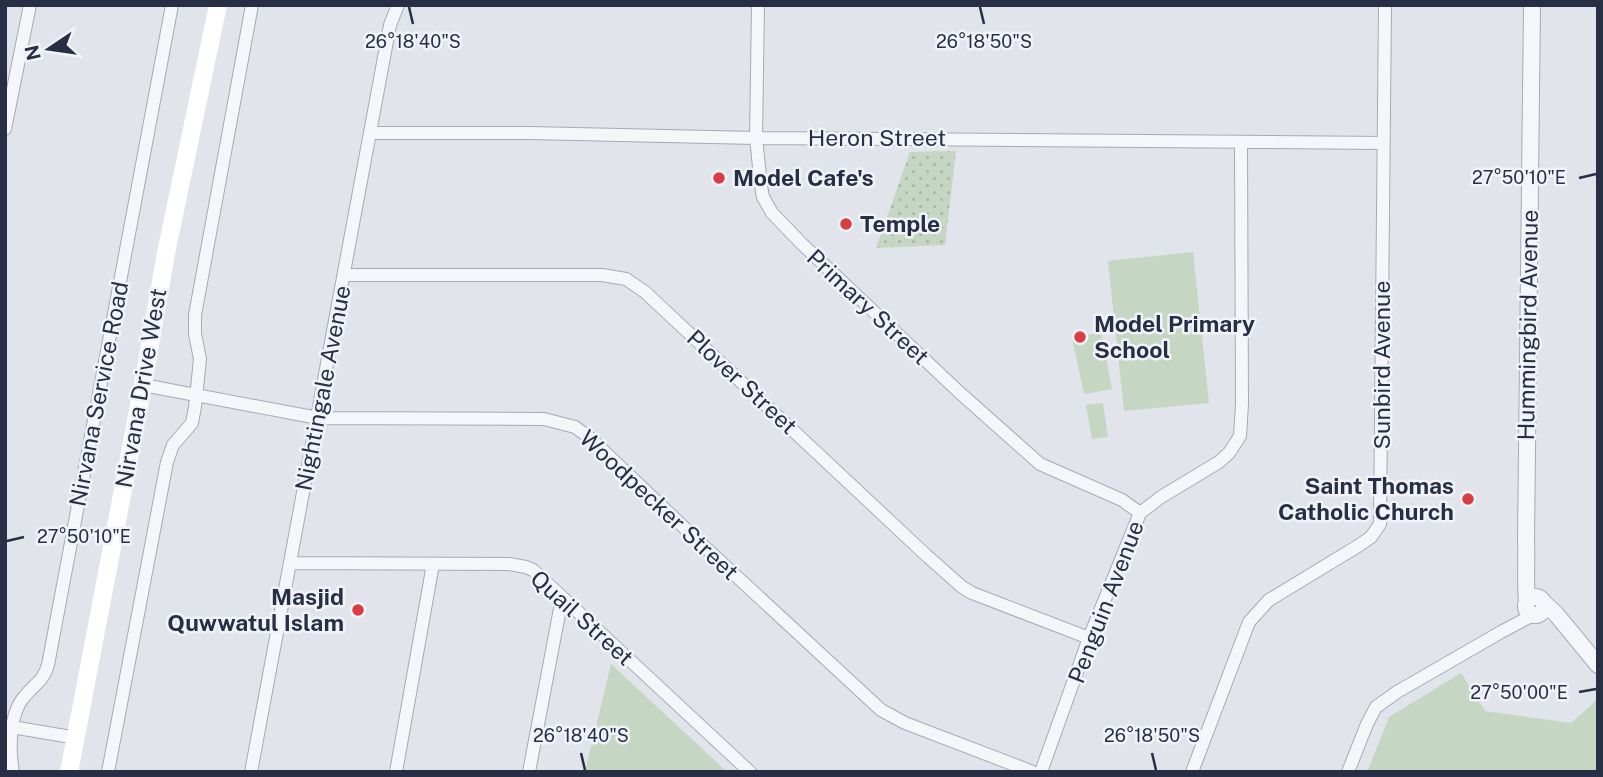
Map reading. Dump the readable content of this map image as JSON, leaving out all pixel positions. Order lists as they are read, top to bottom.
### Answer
{
  "streets": {
    "main road": ["Nirvana Drive West"],
    "street": [
      "Heron Street",
      "Primary Street",
      "Hummingbird Avenue",
      "Sunbird Avenue",
      "Plover Street",
      "Nightingale Avenue",
      "Nirvana Service Road",
      "Woodpecker Street",
      "Penguin Avenue",
      "Quail Street"
    ]
  },
  "crossings": [
    ["Heron Street", "Primary Street"],
    ["Heron Street", "Sunbird Avenue"],
    ["Heron Street", "Nightingale Avenue"],
    ["Heron Street", "Penguin Avenue"],
    ["Primary Street", "Penguin Avenue"],
    ["Plover Street", "Nightingale Avenue"],
    ["Plover Street", "Penguin Avenue"],
    ["Nirvana Drive West", "Woodpecker Street"],
    ["Nightingale Avenue", "Woodpecker Street"],
    ["Nightingale Avenue", "Quail Street"]
  ],
  "places": [
    "Model Cafe's",
    "Temple",
    "Model Primary School",
    "Saint Thomas Catholic Church",
    "Masjid Quwwatul Islam"
  ],
  "north": "left",
  "coordinates": [
    "26°18'40\"S",
    "26°18'50\"S",
    "27°50'10\"E",
    "27°50'00\"E"
  ]
}
